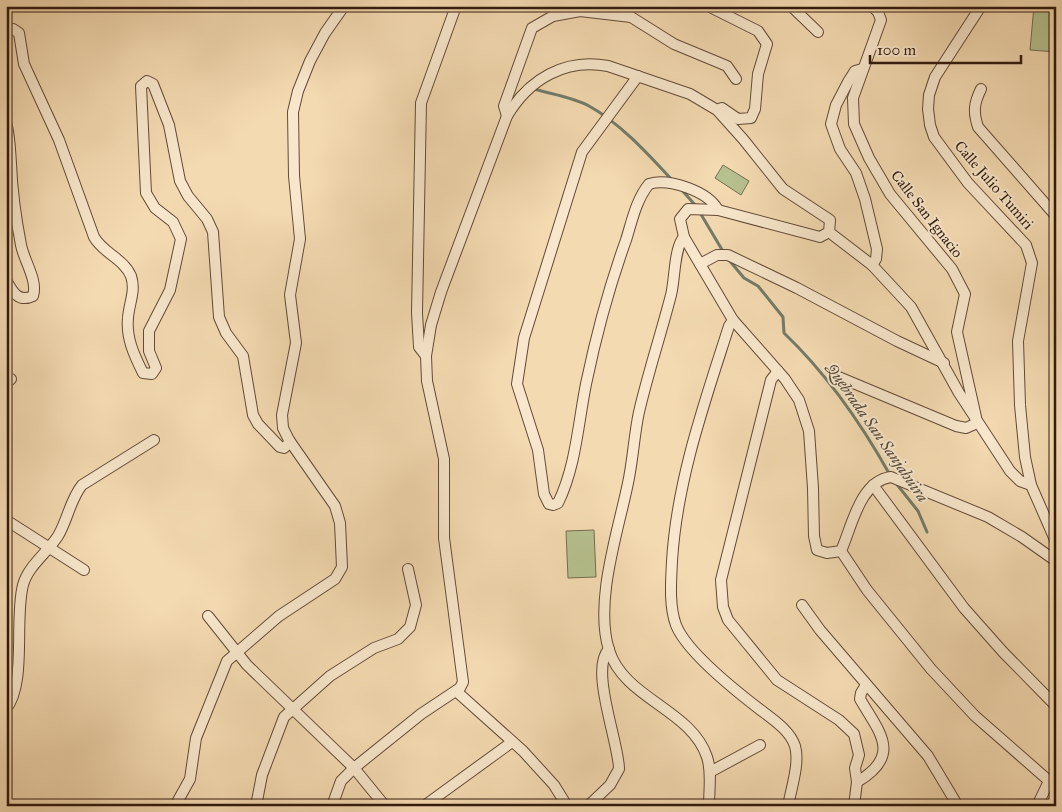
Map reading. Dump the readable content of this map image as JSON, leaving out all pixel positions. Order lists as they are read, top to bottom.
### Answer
{
  "streets": {
    "street": ["Calle Julio Tumiri", "Calle San Ignacio"]
  },
  "water": ["Quebrada San Sanjahuira"],
  "scale_bar": "100 m"
}
